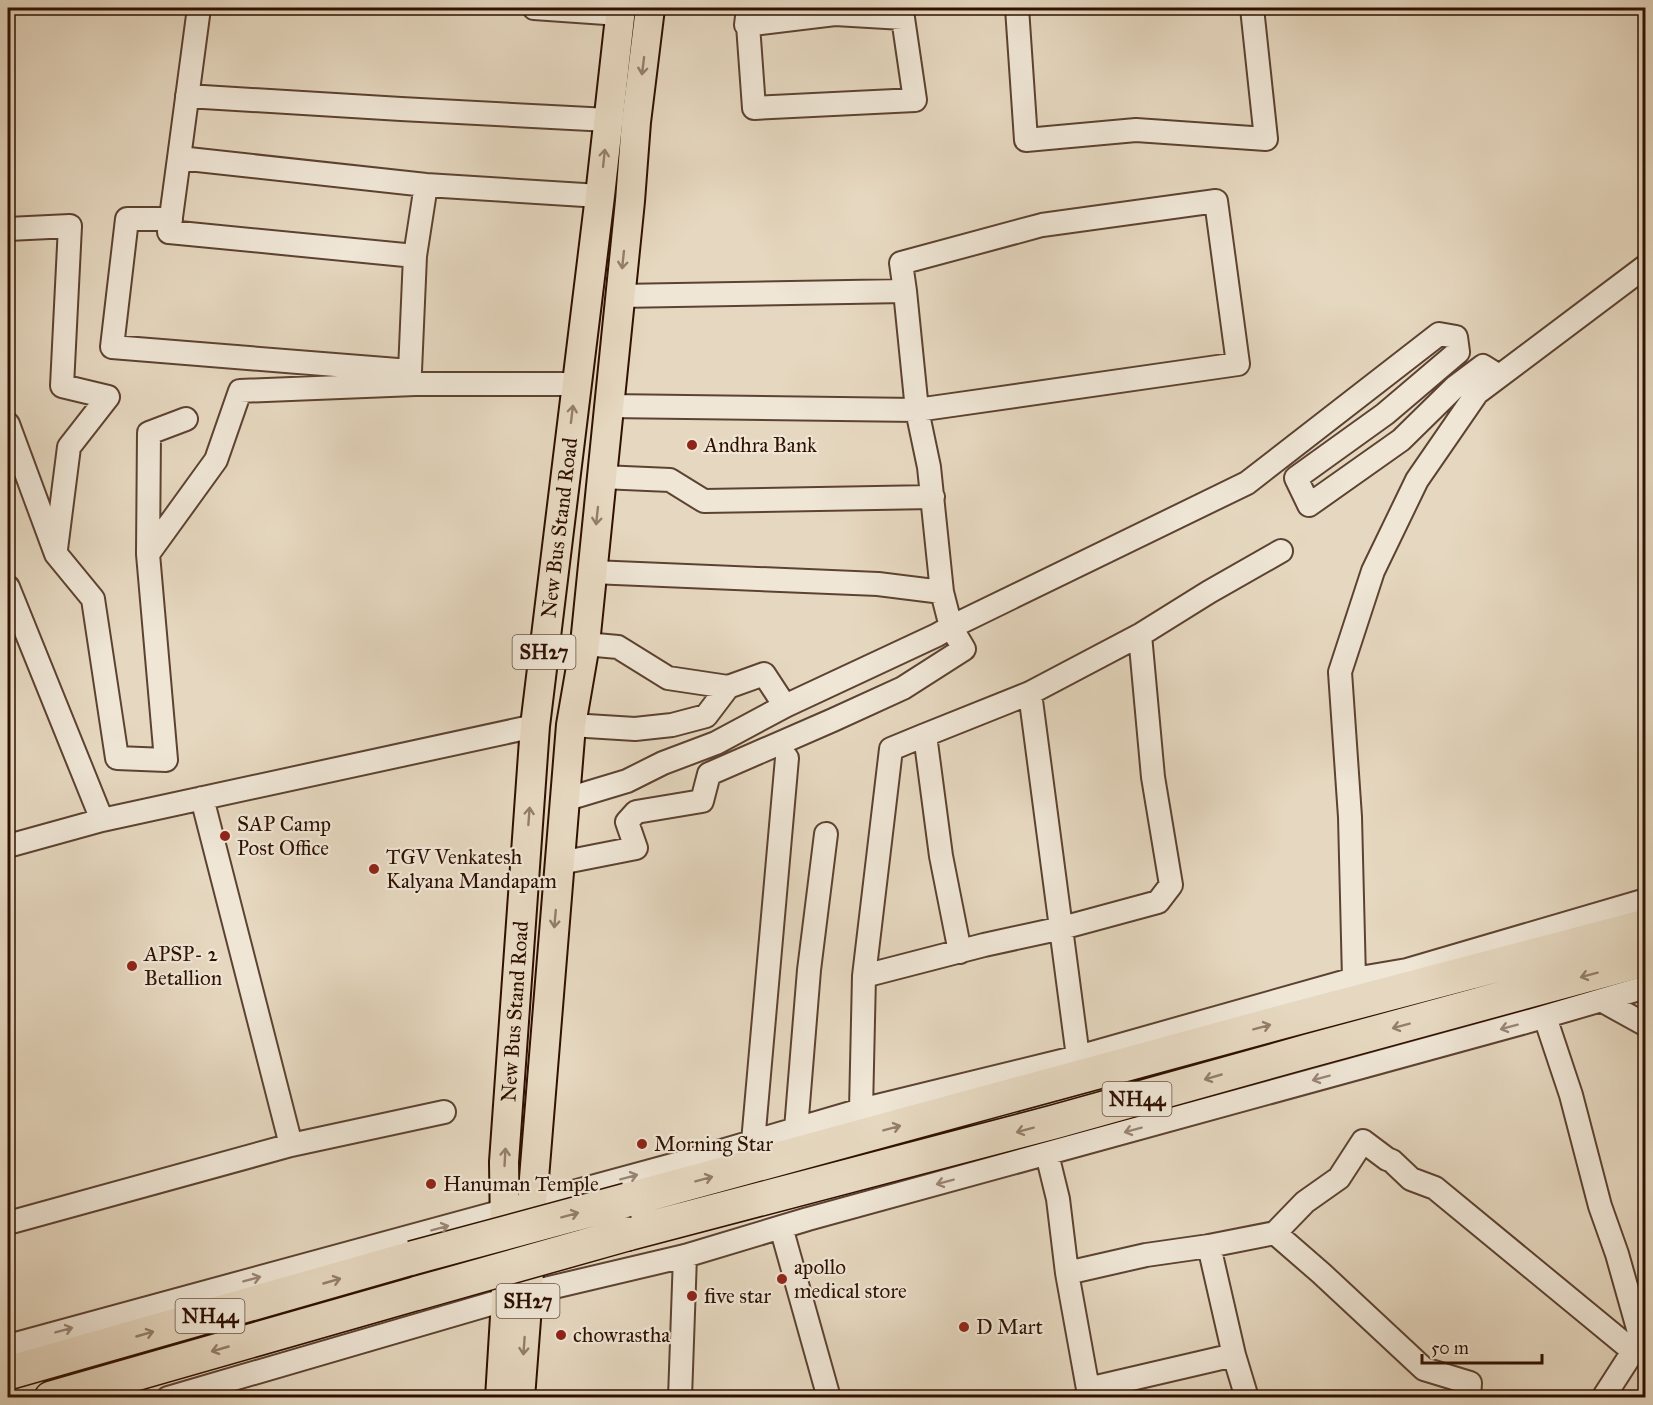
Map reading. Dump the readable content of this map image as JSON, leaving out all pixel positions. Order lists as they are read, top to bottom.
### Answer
{
  "streets": {
    "highway": ["NH44"],
    "main road": ["New Bus Stand Road", "SH27"]
  },
  "crossings": [
    ["New Bus Stand Road", "SH27"]
  ],
  "places": [
    "Andhra Bank",
    "SAP Camp Post Office",
    "TGV Venkatesh Kalyana Mandapam",
    "APSP- 2 Betallion",
    "Morning Star",
    "Hanuman Temple",
    "apollo medical store",
    "five star",
    "D Mart",
    "chowrastha"
  ],
  "scale_bar": "50 m"
}
